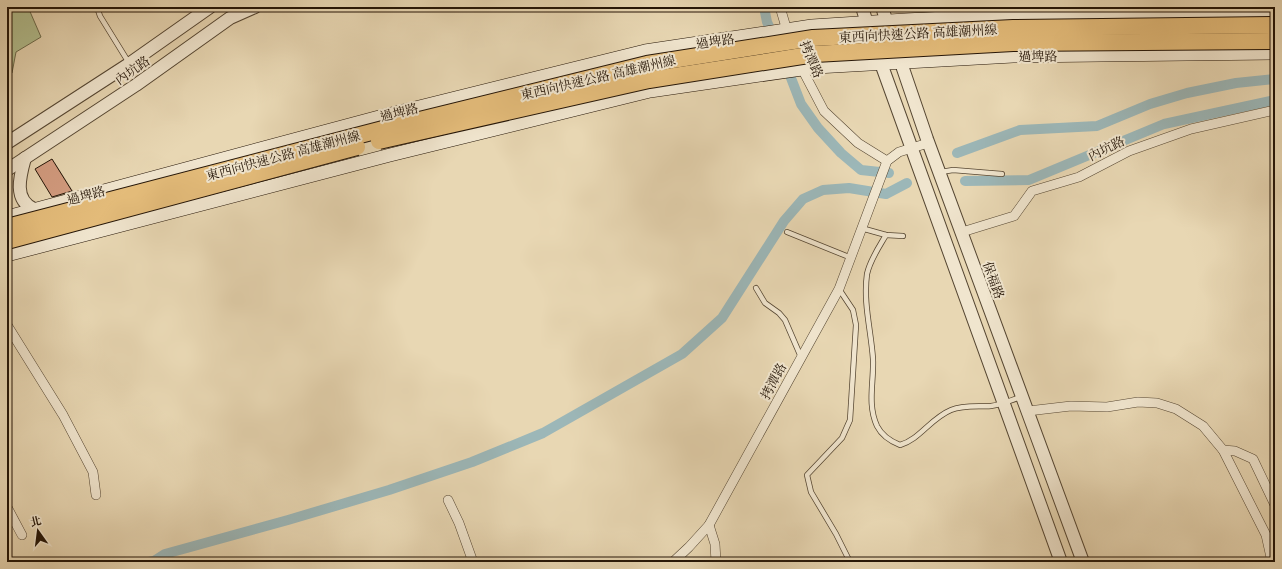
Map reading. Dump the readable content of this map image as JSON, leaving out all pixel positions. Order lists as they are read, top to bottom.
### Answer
{
  "streets": {
    "highway": ["東西向快速公路 高雄潮州線"],
    "main road": ["過埤路"],
    "street": ["拷潭路", "內坑路", "保福路"]
  },
  "crossings": [
    ["過埤路", "拷潭路"],
    ["過埤路", "保福路"],
    ["內坑路", "保福路"]
  ],
  "north": "top"
}
